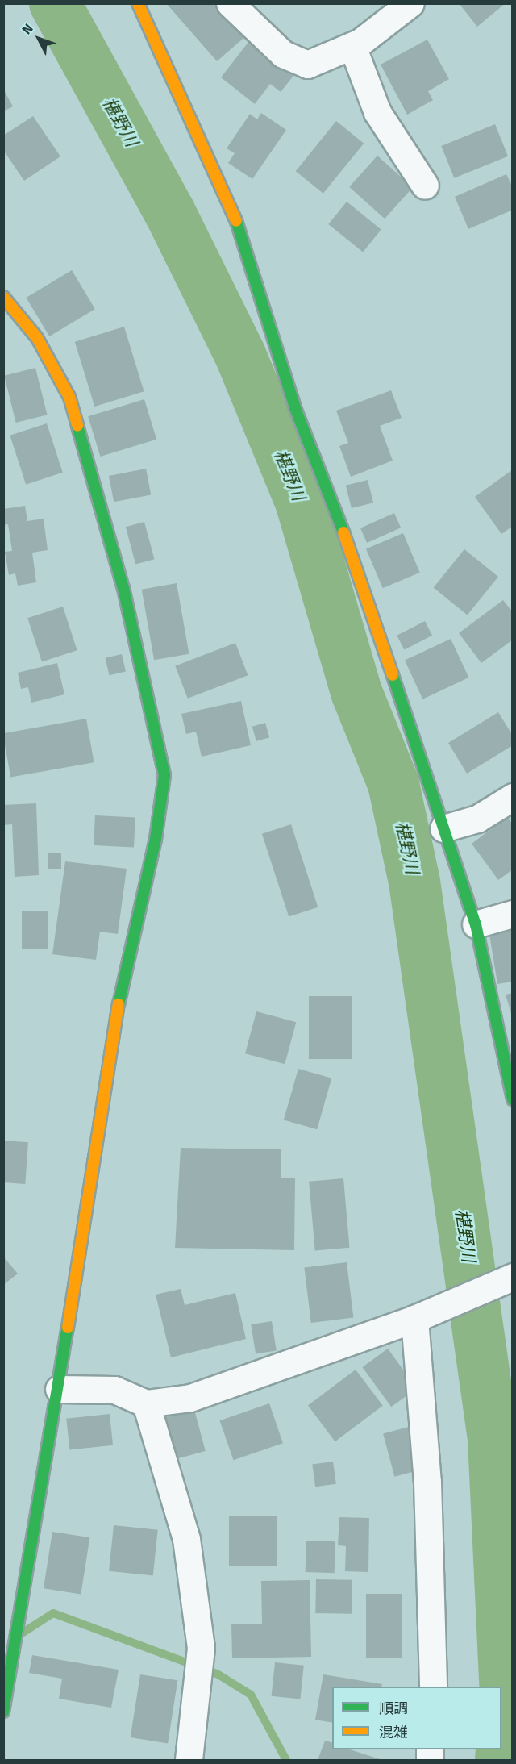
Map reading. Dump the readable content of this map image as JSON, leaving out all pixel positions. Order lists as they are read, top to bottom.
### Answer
{
  "water": ["椹野川"],
  "legend": ["順調", "混雑"],
  "north": "top left"
}
